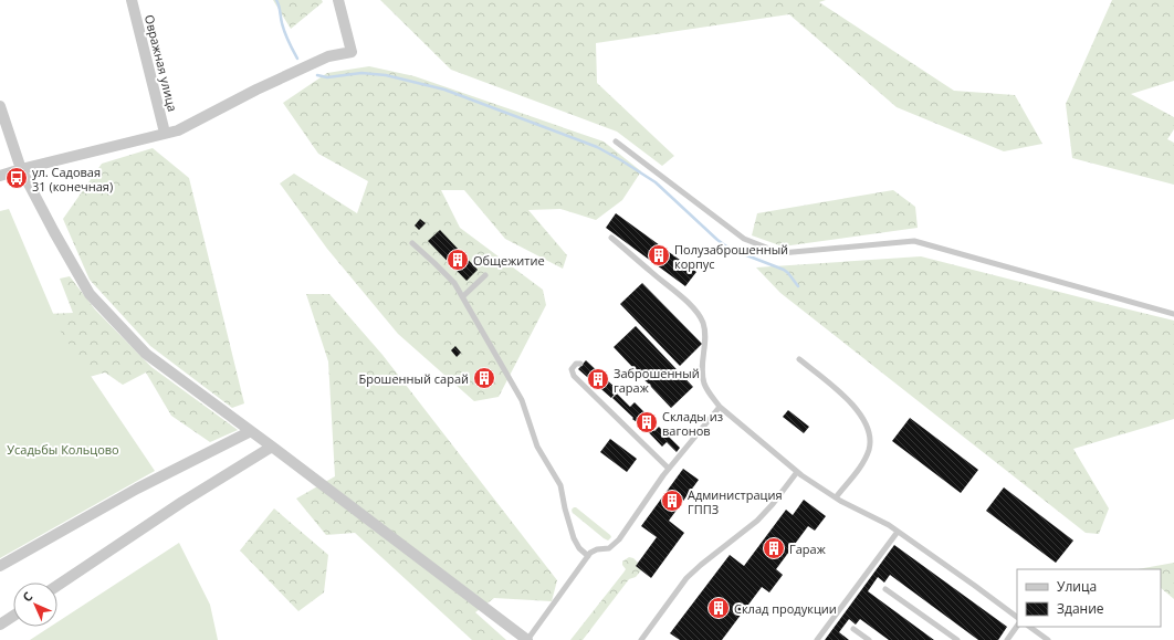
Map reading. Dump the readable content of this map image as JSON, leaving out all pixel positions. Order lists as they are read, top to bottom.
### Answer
{
  "streets": {
    "street": ["Овражная улица"]
  },
  "parks": ["Усадьбы Кольцово"],
  "places": {
    "bus stop": ["ул. Садовая 31 (конечная)"],
    "building": [
      "Полузаброшенный корпус",
      "Общежитие",
      "Брошенный сарай",
      "Заброшенный гараж",
      "Склады из вагонов",
      "Администрация ГППЗ",
      "Гараж",
      "Склад продукции"
    ]
  },
  "legend": ["Улица", "Здание"],
  "north": "top left"
}
